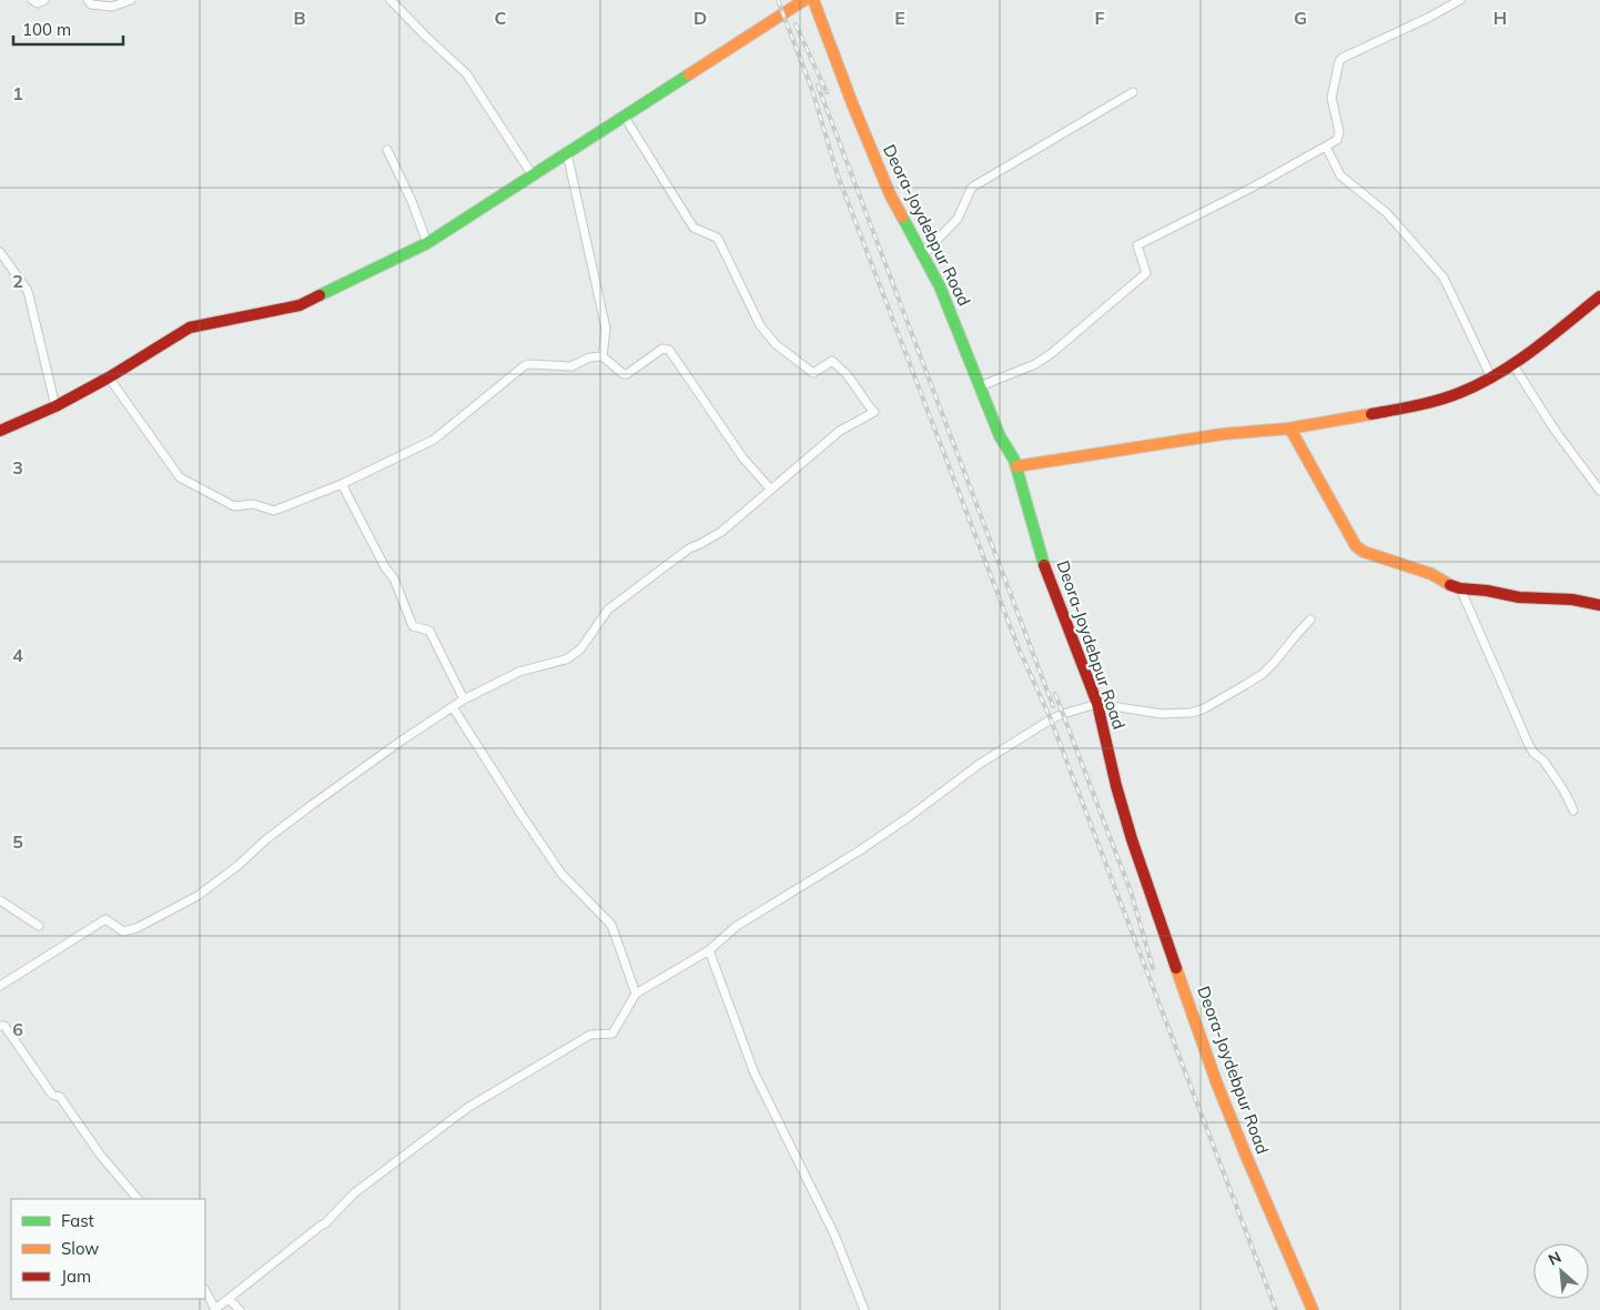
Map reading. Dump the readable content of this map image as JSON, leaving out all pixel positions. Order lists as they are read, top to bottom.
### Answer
{
  "streets": {
    "street": ["Deora-Joydebpur Road"]
  },
  "legend": ["Fast", "Slow", "Jam"],
  "scale_bar": "100 m",
  "north": "top left",
  "grid": {
    "columns": [
      "B",
      "C",
      "D",
      "E",
      "F",
      "G",
      "H"
    ],
    "rows": [
      "1",
      "2",
      "3",
      "4",
      "5",
      "6"
    ]
  }
}
